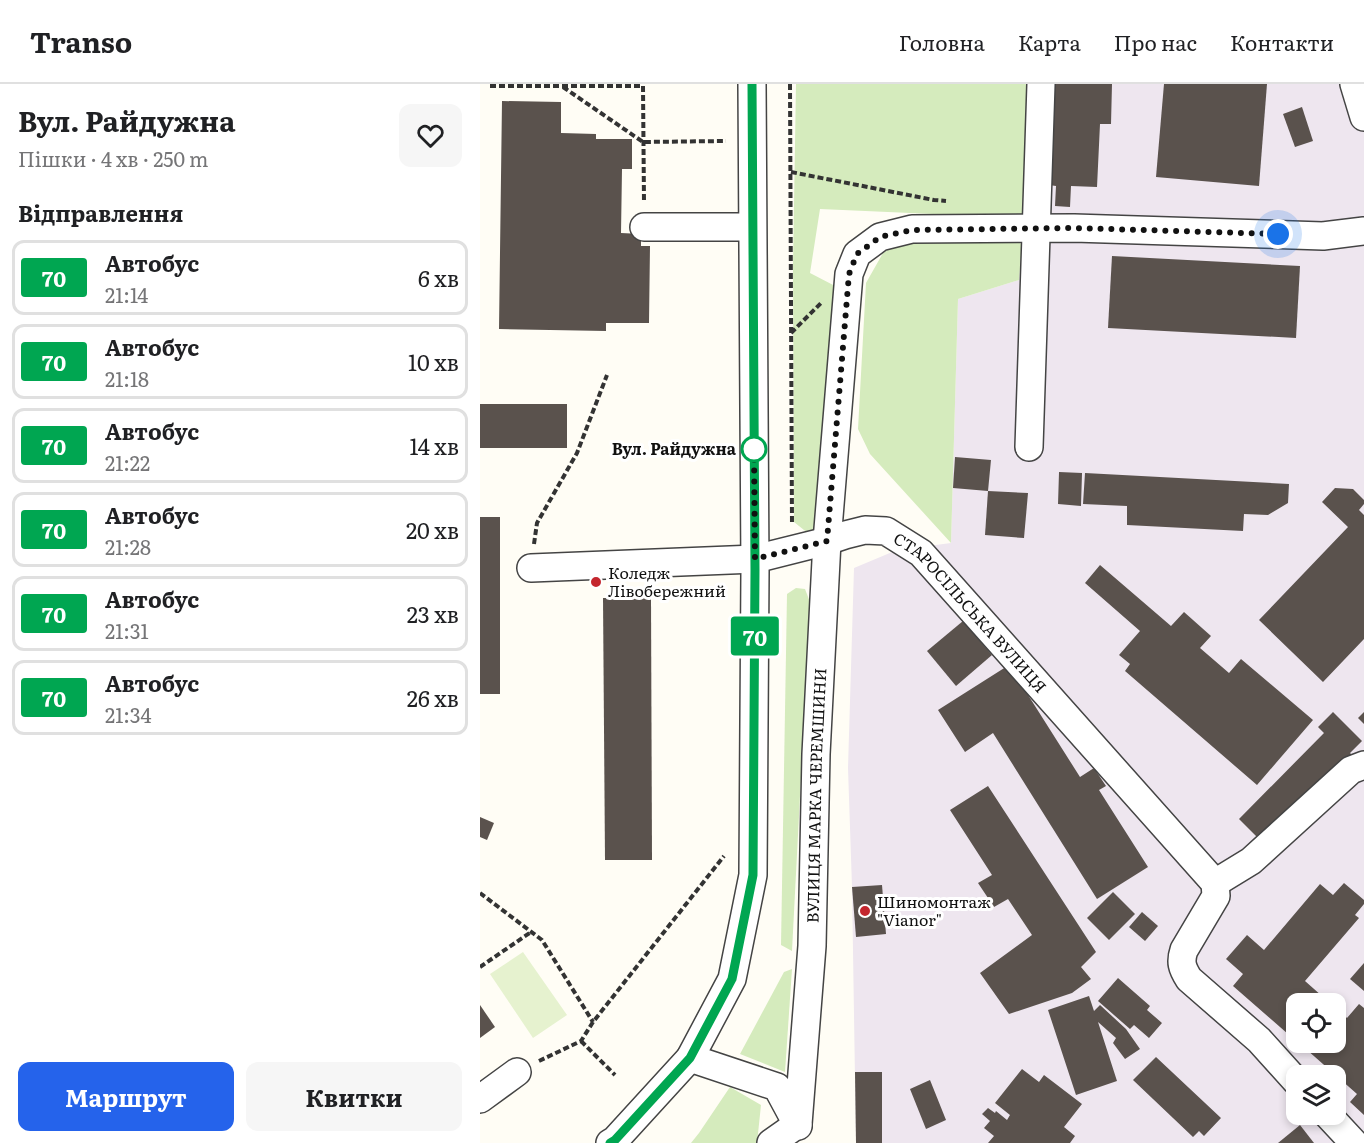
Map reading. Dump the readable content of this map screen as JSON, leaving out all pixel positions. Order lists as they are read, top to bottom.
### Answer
{
  "streets": {
    "street": ["СТАРОСІЛЬСЬКА ВУЛИЦЯ", "ВУЛИЦЯ МАРКА ЧЕРЕМШИНИ"]
  },
  "crossings": [
    ["СТАРОСІЛЬСЬКА ВУЛИЦЯ", "ВУЛИЦЯ МАРКА ЧЕРЕМШИНИ"]
  ],
  "places": ["Вул. Райдужна", "Коледж Лівобережний", "Шиномонтаж \"Vianor\""],
  "lines": ["bus line 70"],
  "page": {
    "header": "Transo",
    "nav": [
      "Головна",
      "Карта",
      "Про нас",
      "Контакти"
    ],
    "heading": [
      ["Вул. Райдужна", "Пішки · 4 хв · 250 m"],
      "Відправлення"
    ],
    "on_map": "70",
    "list": [
      {
        "mark": "70",
        "name": "Автобус",
        "note": "21:14",
        "value": "6 хв"
      },
      {
        "mark": "70",
        "name": "Автобус",
        "note": "21:18",
        "value": "10 хв"
      },
      {
        "mark": "70",
        "name": "Автобус",
        "note": "21:22",
        "value": "14 хв"
      },
      {
        "mark": "70",
        "name": "Автобус",
        "note": "21:28",
        "value": "20 хв"
      },
      {
        "mark": "70",
        "name": "Автобус",
        "note": "21:31",
        "value": "23 хв"
      },
      {
        "mark": "70",
        "name": "Автобус",
        "note": "21:34",
        "value": "26 хв"
      }
    ],
    "buttons": ["Маршрут", "Квитки"]
  }
}
